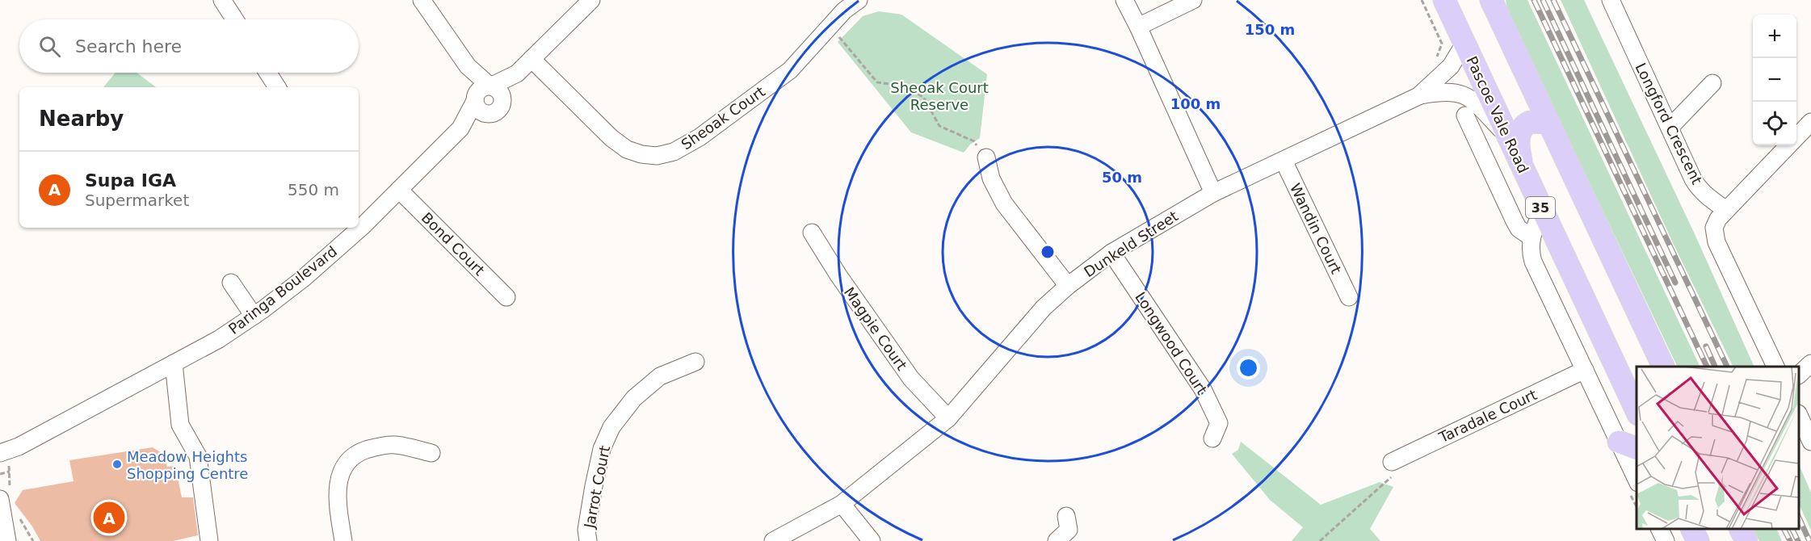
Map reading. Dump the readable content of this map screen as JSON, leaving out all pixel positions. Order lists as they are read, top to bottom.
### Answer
{
  "streets": {
    "main road": ["Pascoe Vale Road", "35"],
    "street": [
      "Sheoak Court",
      "Longford Crescent",
      "Wandin Court",
      "Bond Court",
      "Dunkeld Street",
      "Paringa Boulevard",
      "Magpie Court",
      "Longwood Court",
      "Taradale Court",
      "Jarrot Court"
    ]
  },
  "crossings": [
    ["Pascoe Vale Road", "Dunkeld Street"],
    ["Wandin Court", "Dunkeld Street"],
    ["Bond Court", "Paringa Boulevard"],
    ["Dunkeld Street", "Magpie Court"],
    ["Dunkeld Street", "Longwood Court"]
  ],
  "parks": ["Sheoak Court Reserve"],
  "places": ["Meadow Heights Shopping Centre"],
  "page": {
    "map_buttons": ["+", "−"],
    "search": "Search here",
    "heading": "Nearby",
    "list": [
      {
        "mark": "A",
        "name": "Supa IGA",
        "note": "Supermarket",
        "value": "550 m"
      }
    ],
    "pins": "A"
  },
  "rings": ["150 m", "100 m", "50 m"]
}
